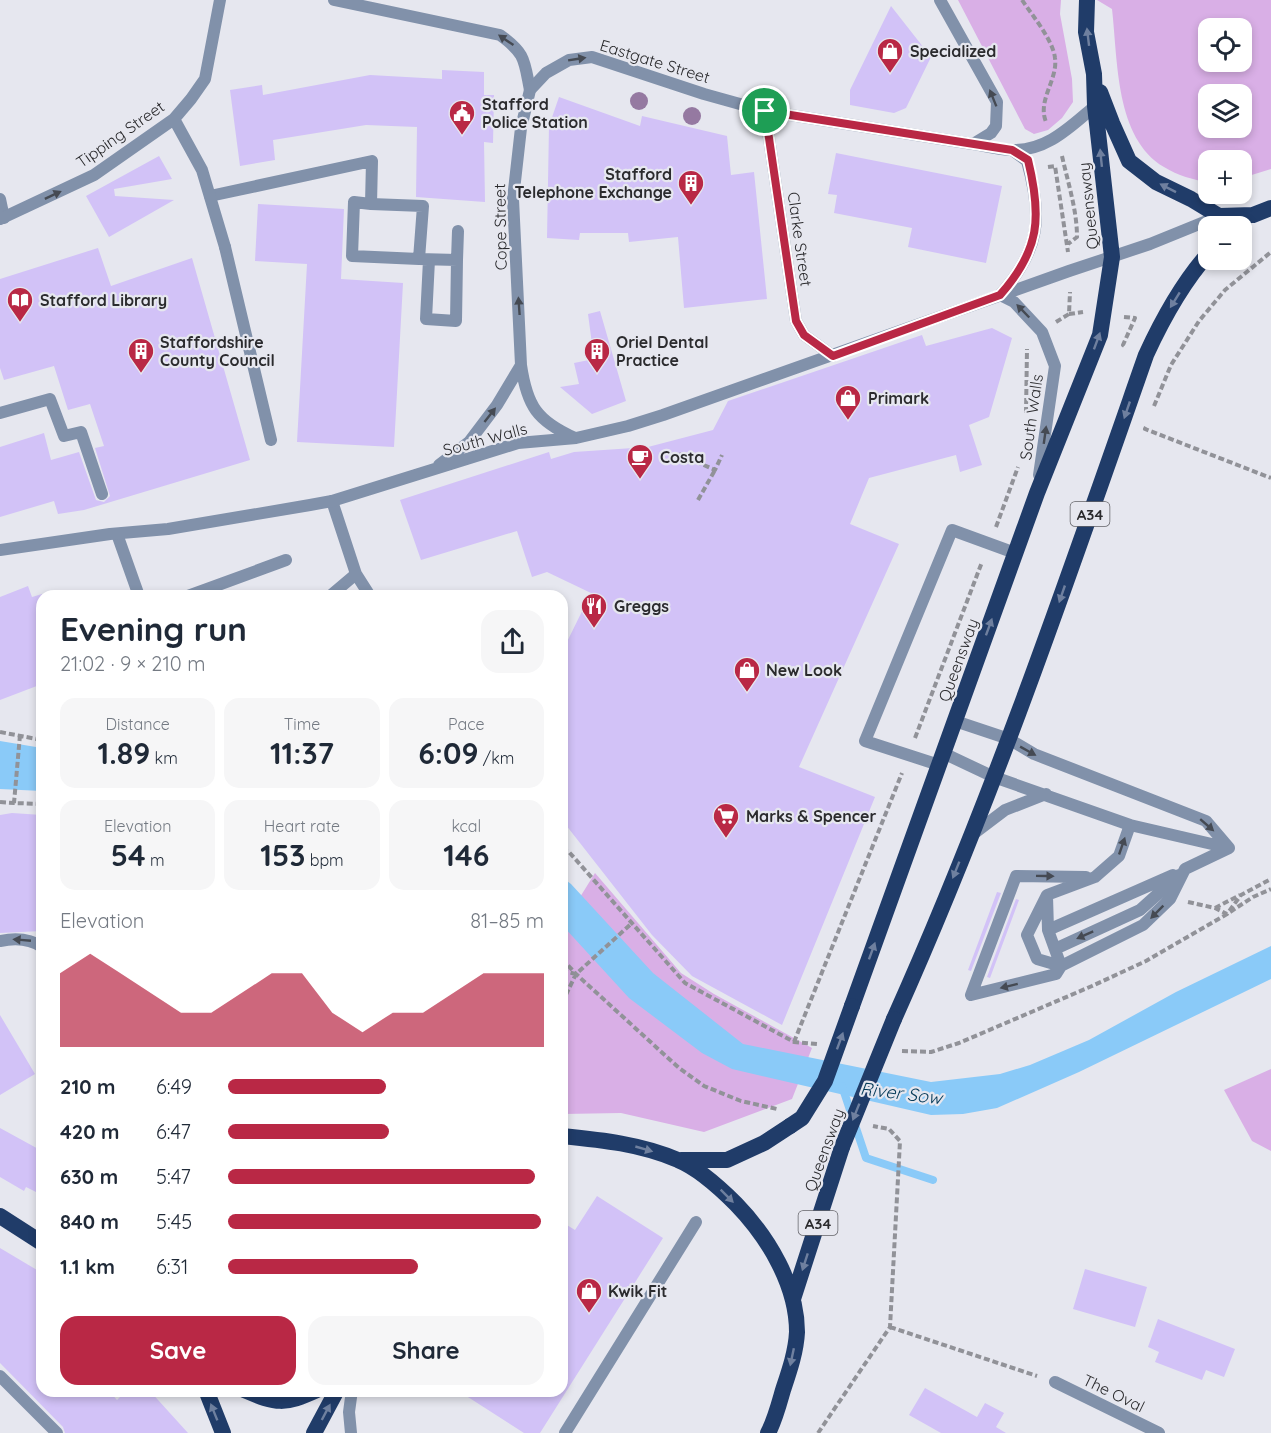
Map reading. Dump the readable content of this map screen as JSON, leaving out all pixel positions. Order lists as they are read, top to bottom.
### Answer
{
  "streets": {
    "highway": ["Queensway", "A34"],
    "street": [
      "Eastgate Street",
      "Tipping Street",
      "Cope Street",
      "Clarke Street",
      "South Walls",
      "The Oval"
    ]
  },
  "crossings": [
    ["Eastgate Street", "Queensway"],
    ["Eastgate Street", "Cope Street"],
    ["Eastgate Street", "Clarke Street"],
    ["Queensway", "South Walls"],
    ["Cope Street", "South Walls"],
    ["Clarke Street", "South Walls"]
  ],
  "one_way": ["Eastgate Street", "Tipping Street", "Cope Street"],
  "water": ["River Sow"],
  "places": {
    "shop": [
      "Specialized",
      "Primark",
      "New Look",
      "Kwik Fit"
    ],
    "public building": ["Stafford Police Station"],
    "building": ["Stafford Telephone Exchange", "Staffordshire County Council", "Oriel Dental Practice"],
    "library": ["Stafford Library"],
    "cafe": ["Costa"],
    "restaurant": ["Greggs"],
    "supermarket": ["Marks & Spencer"]
  },
  "page": {
    "map_buttons": ["+", "−"],
    "heading": ["Evening run", "21:02 · 9 × 210 m"],
    "stats": [
      ["Distance", "1.89 km"],
      ["Time", "11:37"],
      ["Pace", "6:09 /km"],
      ["Elevation", "54 m"],
      ["Heart rate", "153 bpm"],
      ["kcal", "146"]
    ],
    "chart": ["Elevation", "81–85 m"],
    "list": [
      {
        "name": "210 m",
        "note": "6:49"
      },
      {
        "name": "420 m",
        "note": "6:47"
      },
      {
        "name": "630 m",
        "note": "5:47"
      },
      {
        "name": "840 m",
        "note": "5:45"
      },
      {
        "name": "1.1 km",
        "note": "6:31"
      }
    ],
    "buttons": ["Save", "Share"]
  }
}
